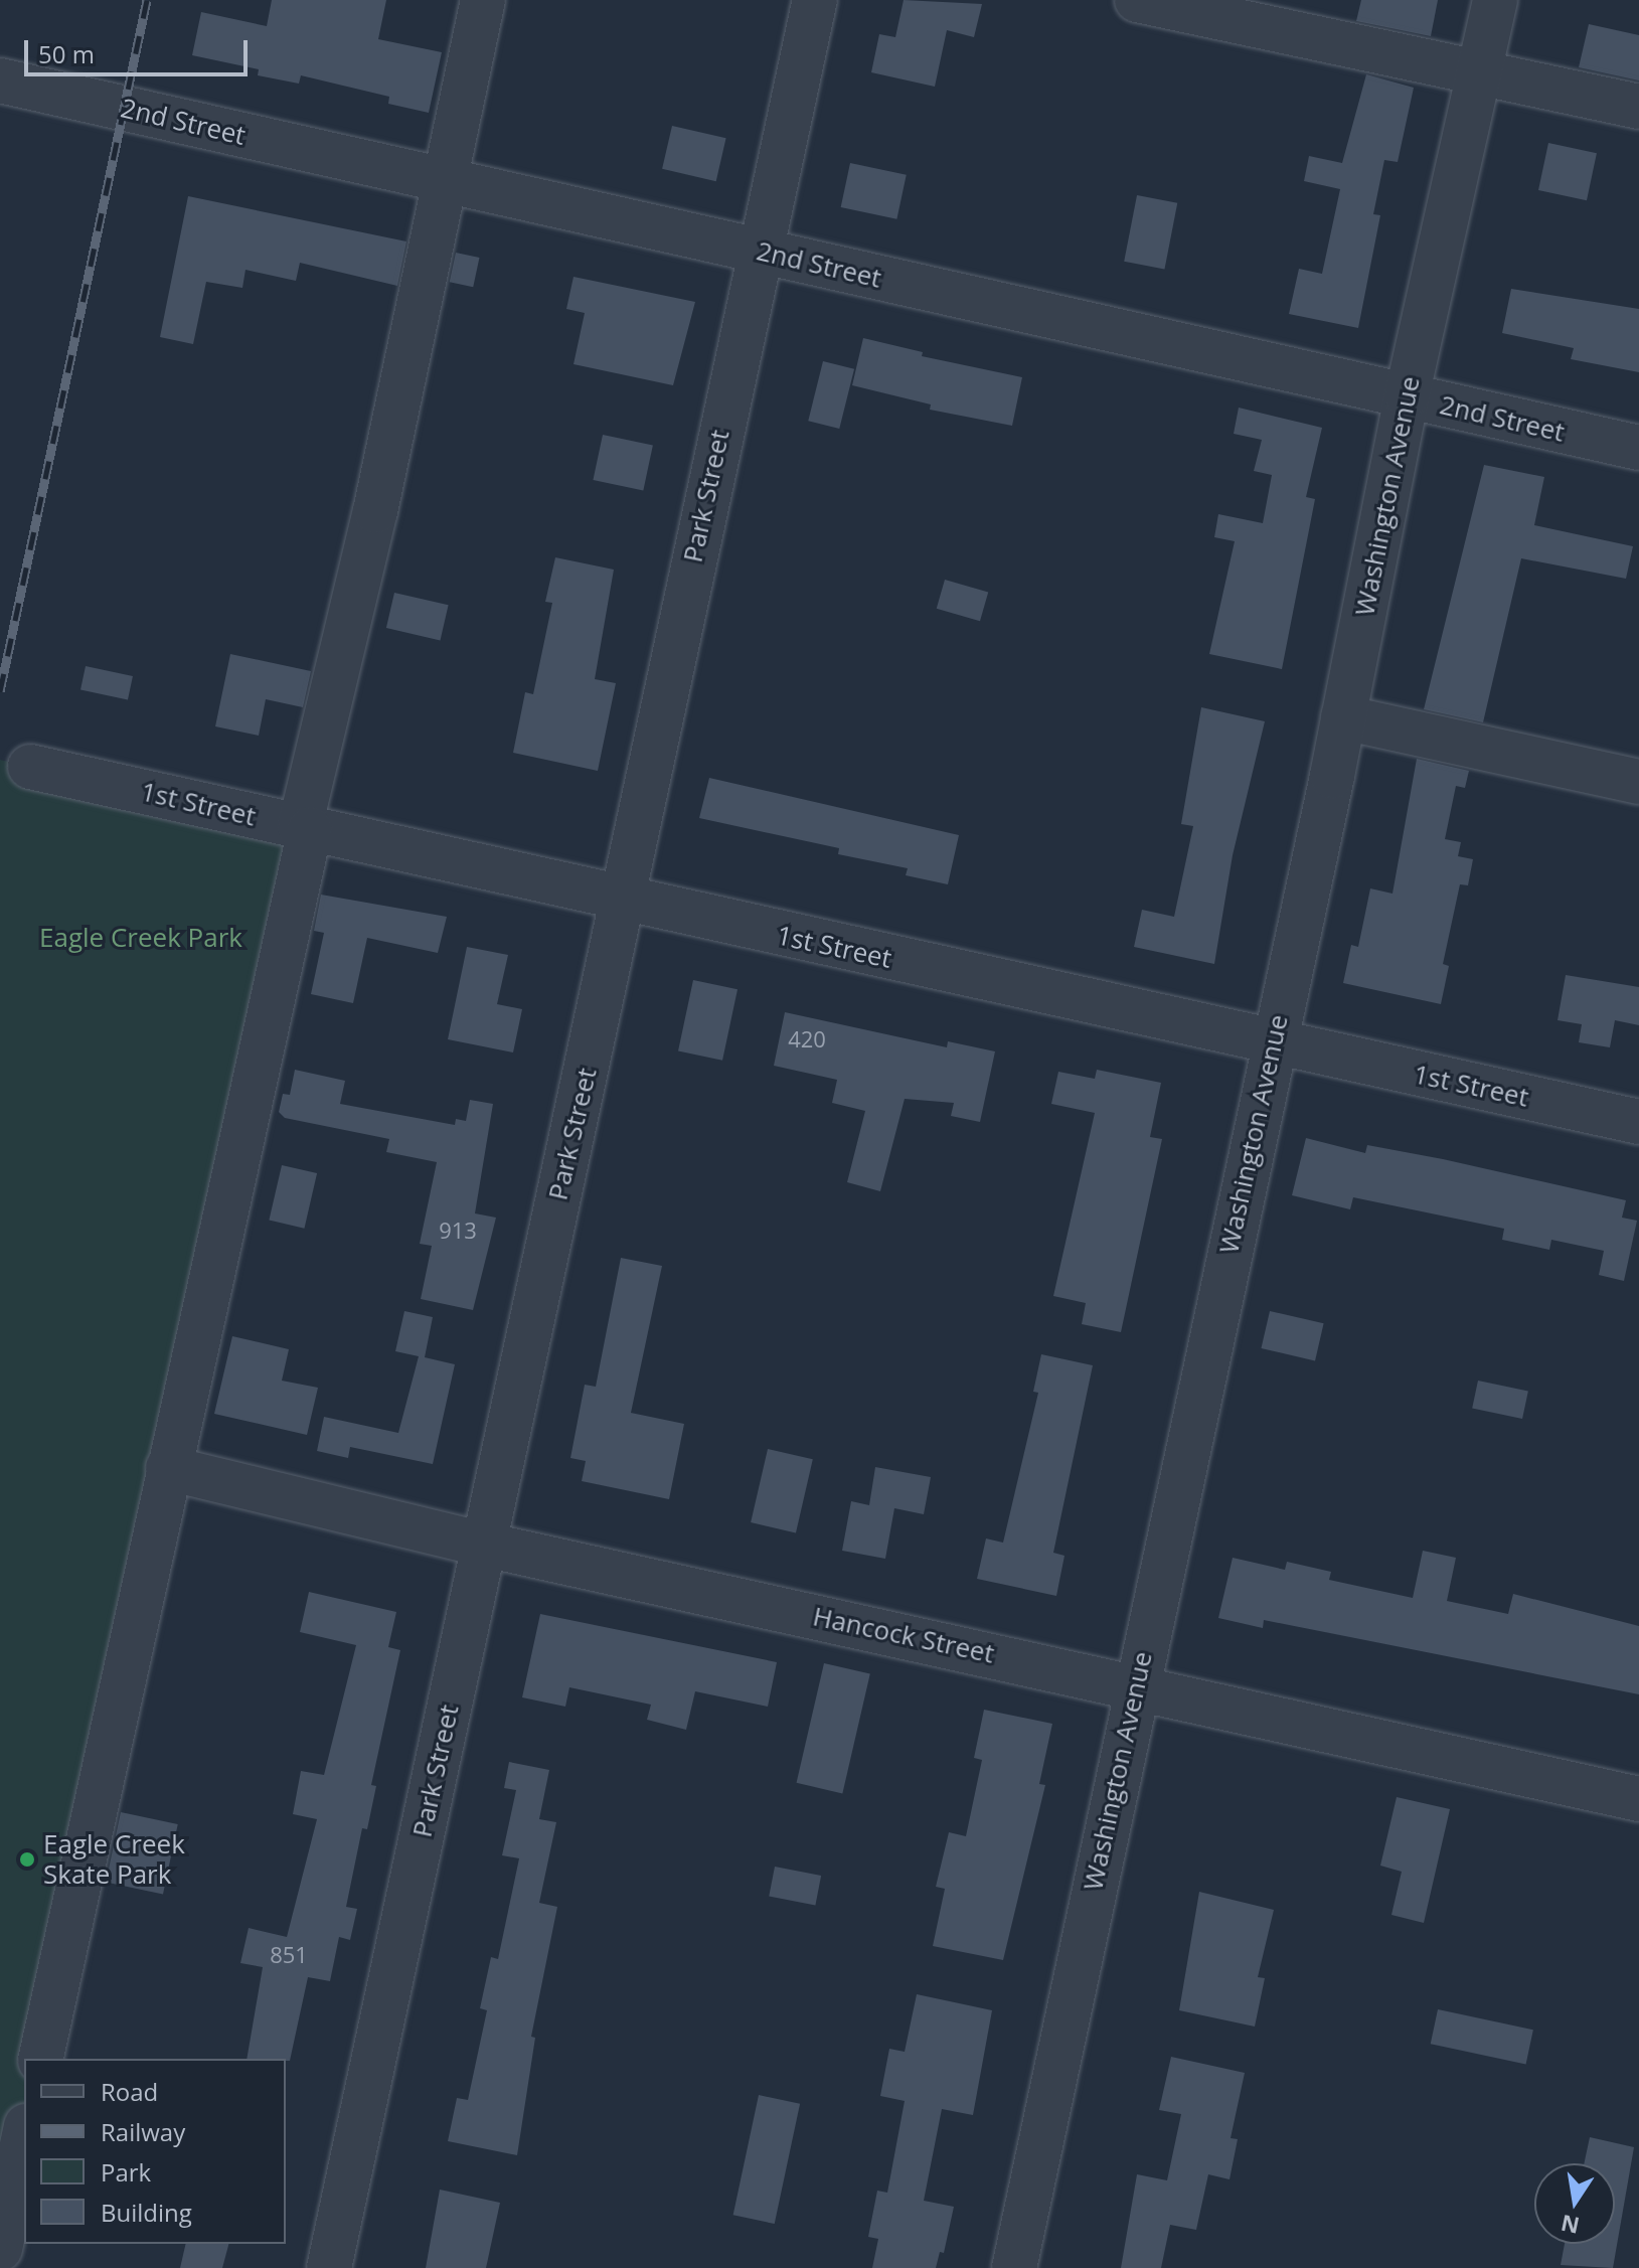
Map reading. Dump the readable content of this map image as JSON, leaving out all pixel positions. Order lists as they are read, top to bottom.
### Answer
{
  "streets": {
    "street": [
      "2nd Street",
      "Park Street",
      "Washington Avenue",
      "1st Street",
      "Hancock Street"
    ]
  },
  "crossings": [
    ["2nd Street", "Park Street"],
    ["2nd Street", "Washington Avenue"],
    ["Park Street", "1st Street"],
    ["Park Street", "Hancock Street"],
    ["Washington Avenue", "1st Street"],
    ["Washington Avenue", "Hancock Street"]
  ],
  "parks": ["Eagle Creek Park"],
  "places": ["Eagle Creek Skate Park"],
  "house_numbers": ["420", "913", "851"],
  "legend": [
    "Road",
    "Railway",
    "Park",
    "Building"
  ],
  "scale_bar": "50 m",
  "north": "bottom"
}
